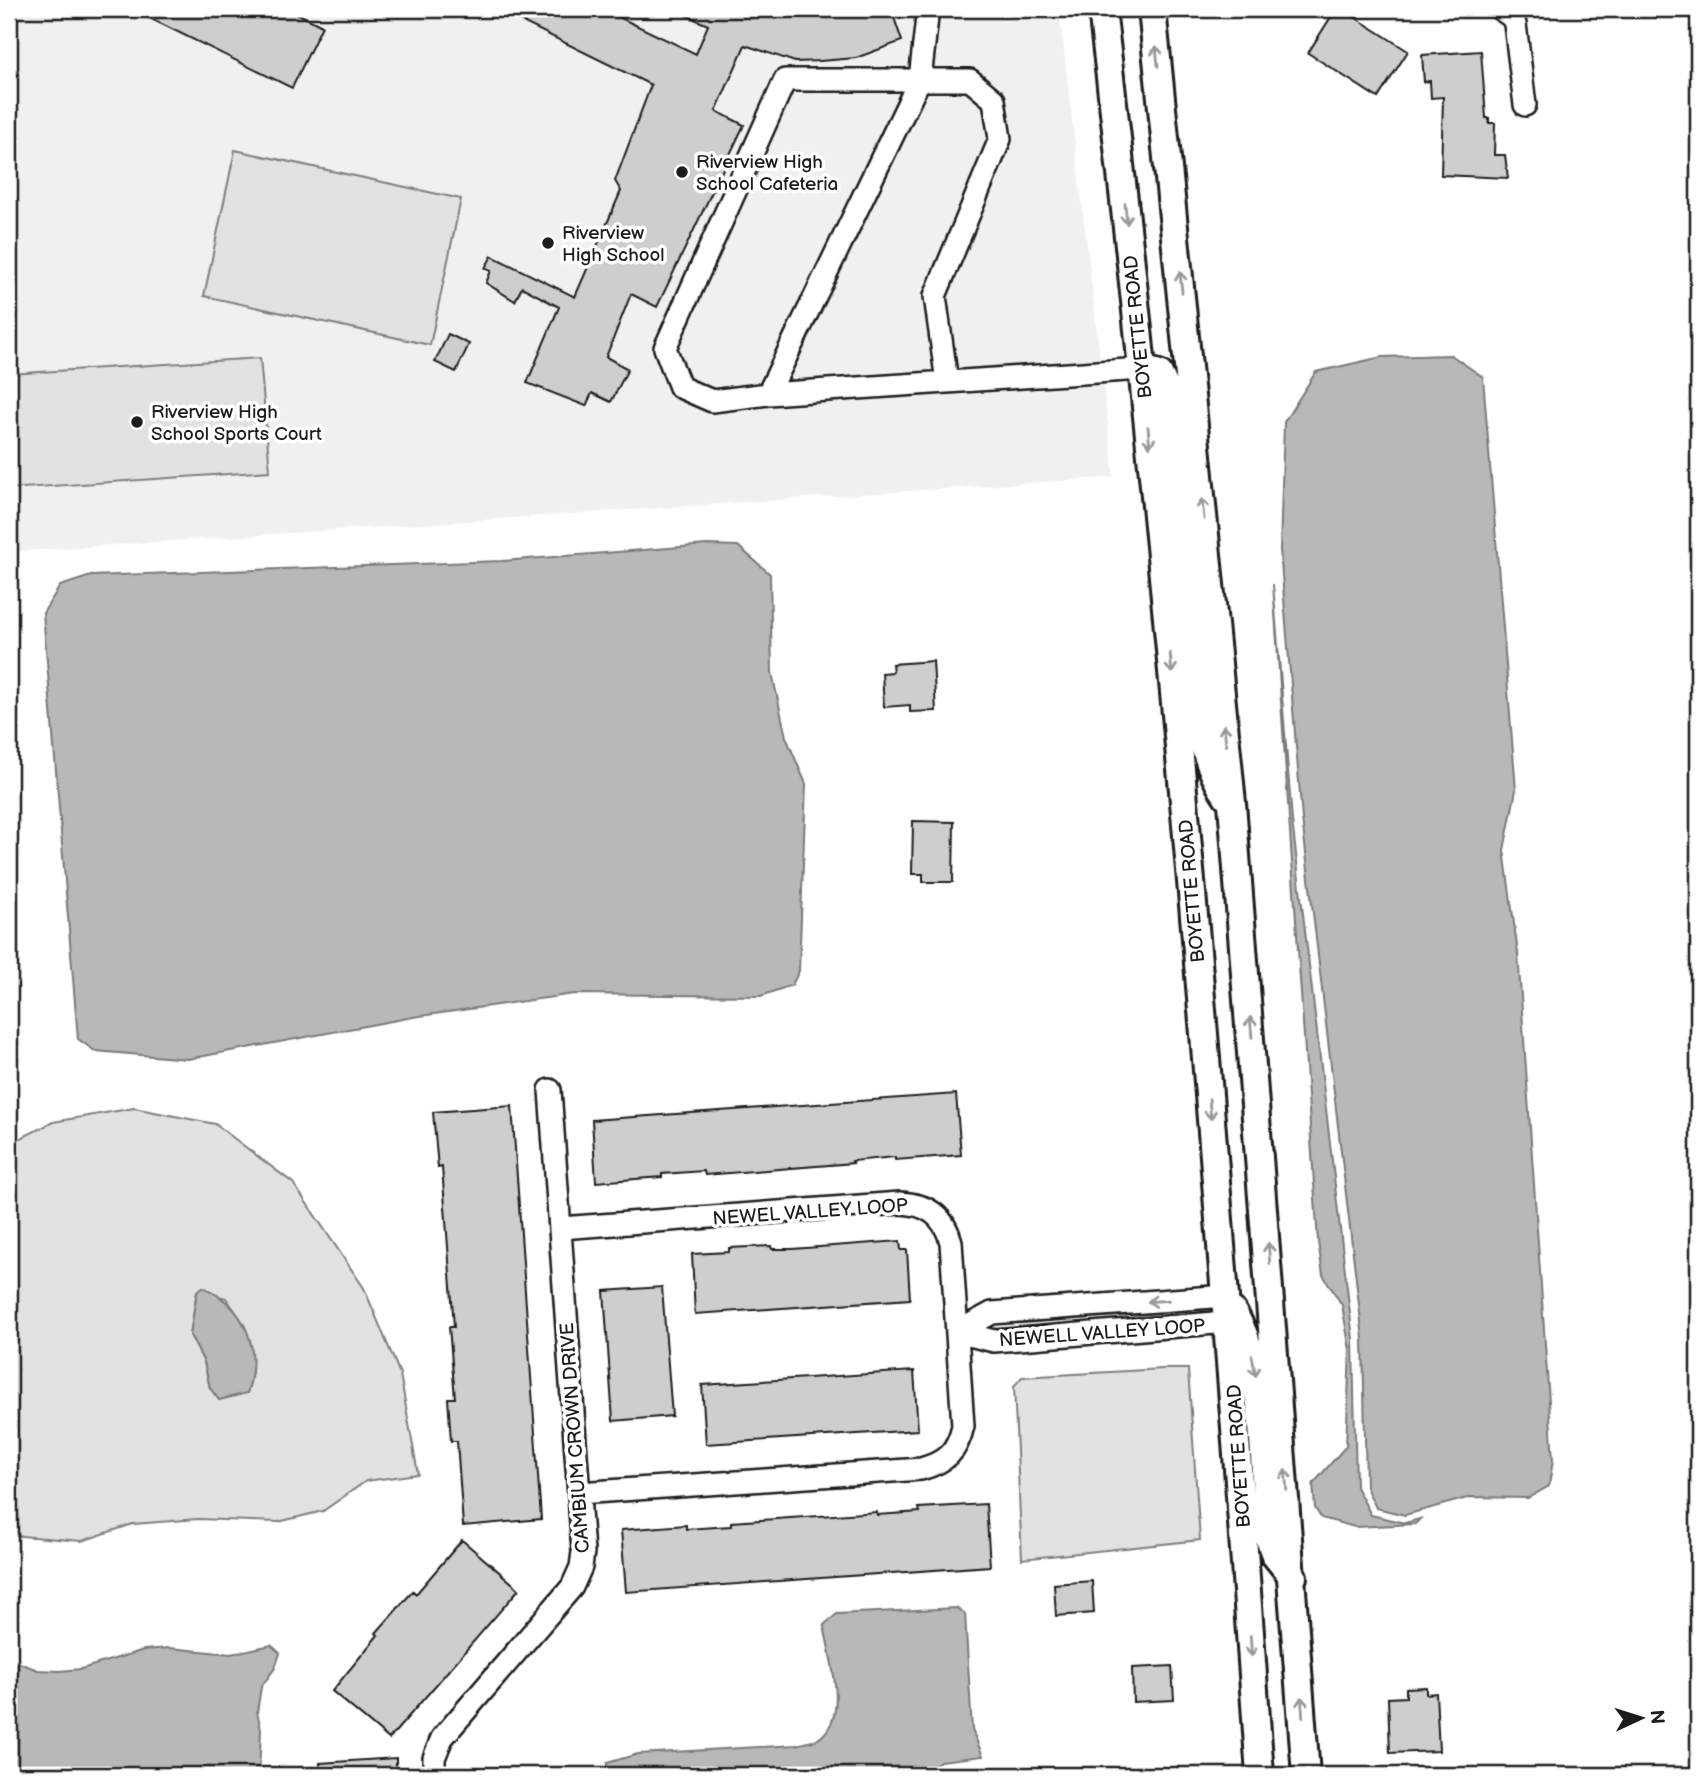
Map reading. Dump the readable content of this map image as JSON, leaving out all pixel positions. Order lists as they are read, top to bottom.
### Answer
{
  "streets": {
    "main road": ["BOYETTE ROAD"],
    "street": ["NEWEL VALLEY LOOP", "NEWELL VALLEY LOOP", "CAMBIUM CROWN DRIVE"]
  },
  "crossings": [
    ["BOYETTE ROAD", "NEWELL VALLEY LOOP"],
    ["NEWEL VALLEY LOOP", "NEWELL VALLEY LOOP"],
    ["NEWEL VALLEY LOOP", "CAMBIUM CROWN DRIVE"]
  ],
  "places": ["Riverview High School Cafeteria", "Riverview High School", "Riverview High School Sports Court"],
  "north": "right"
}
